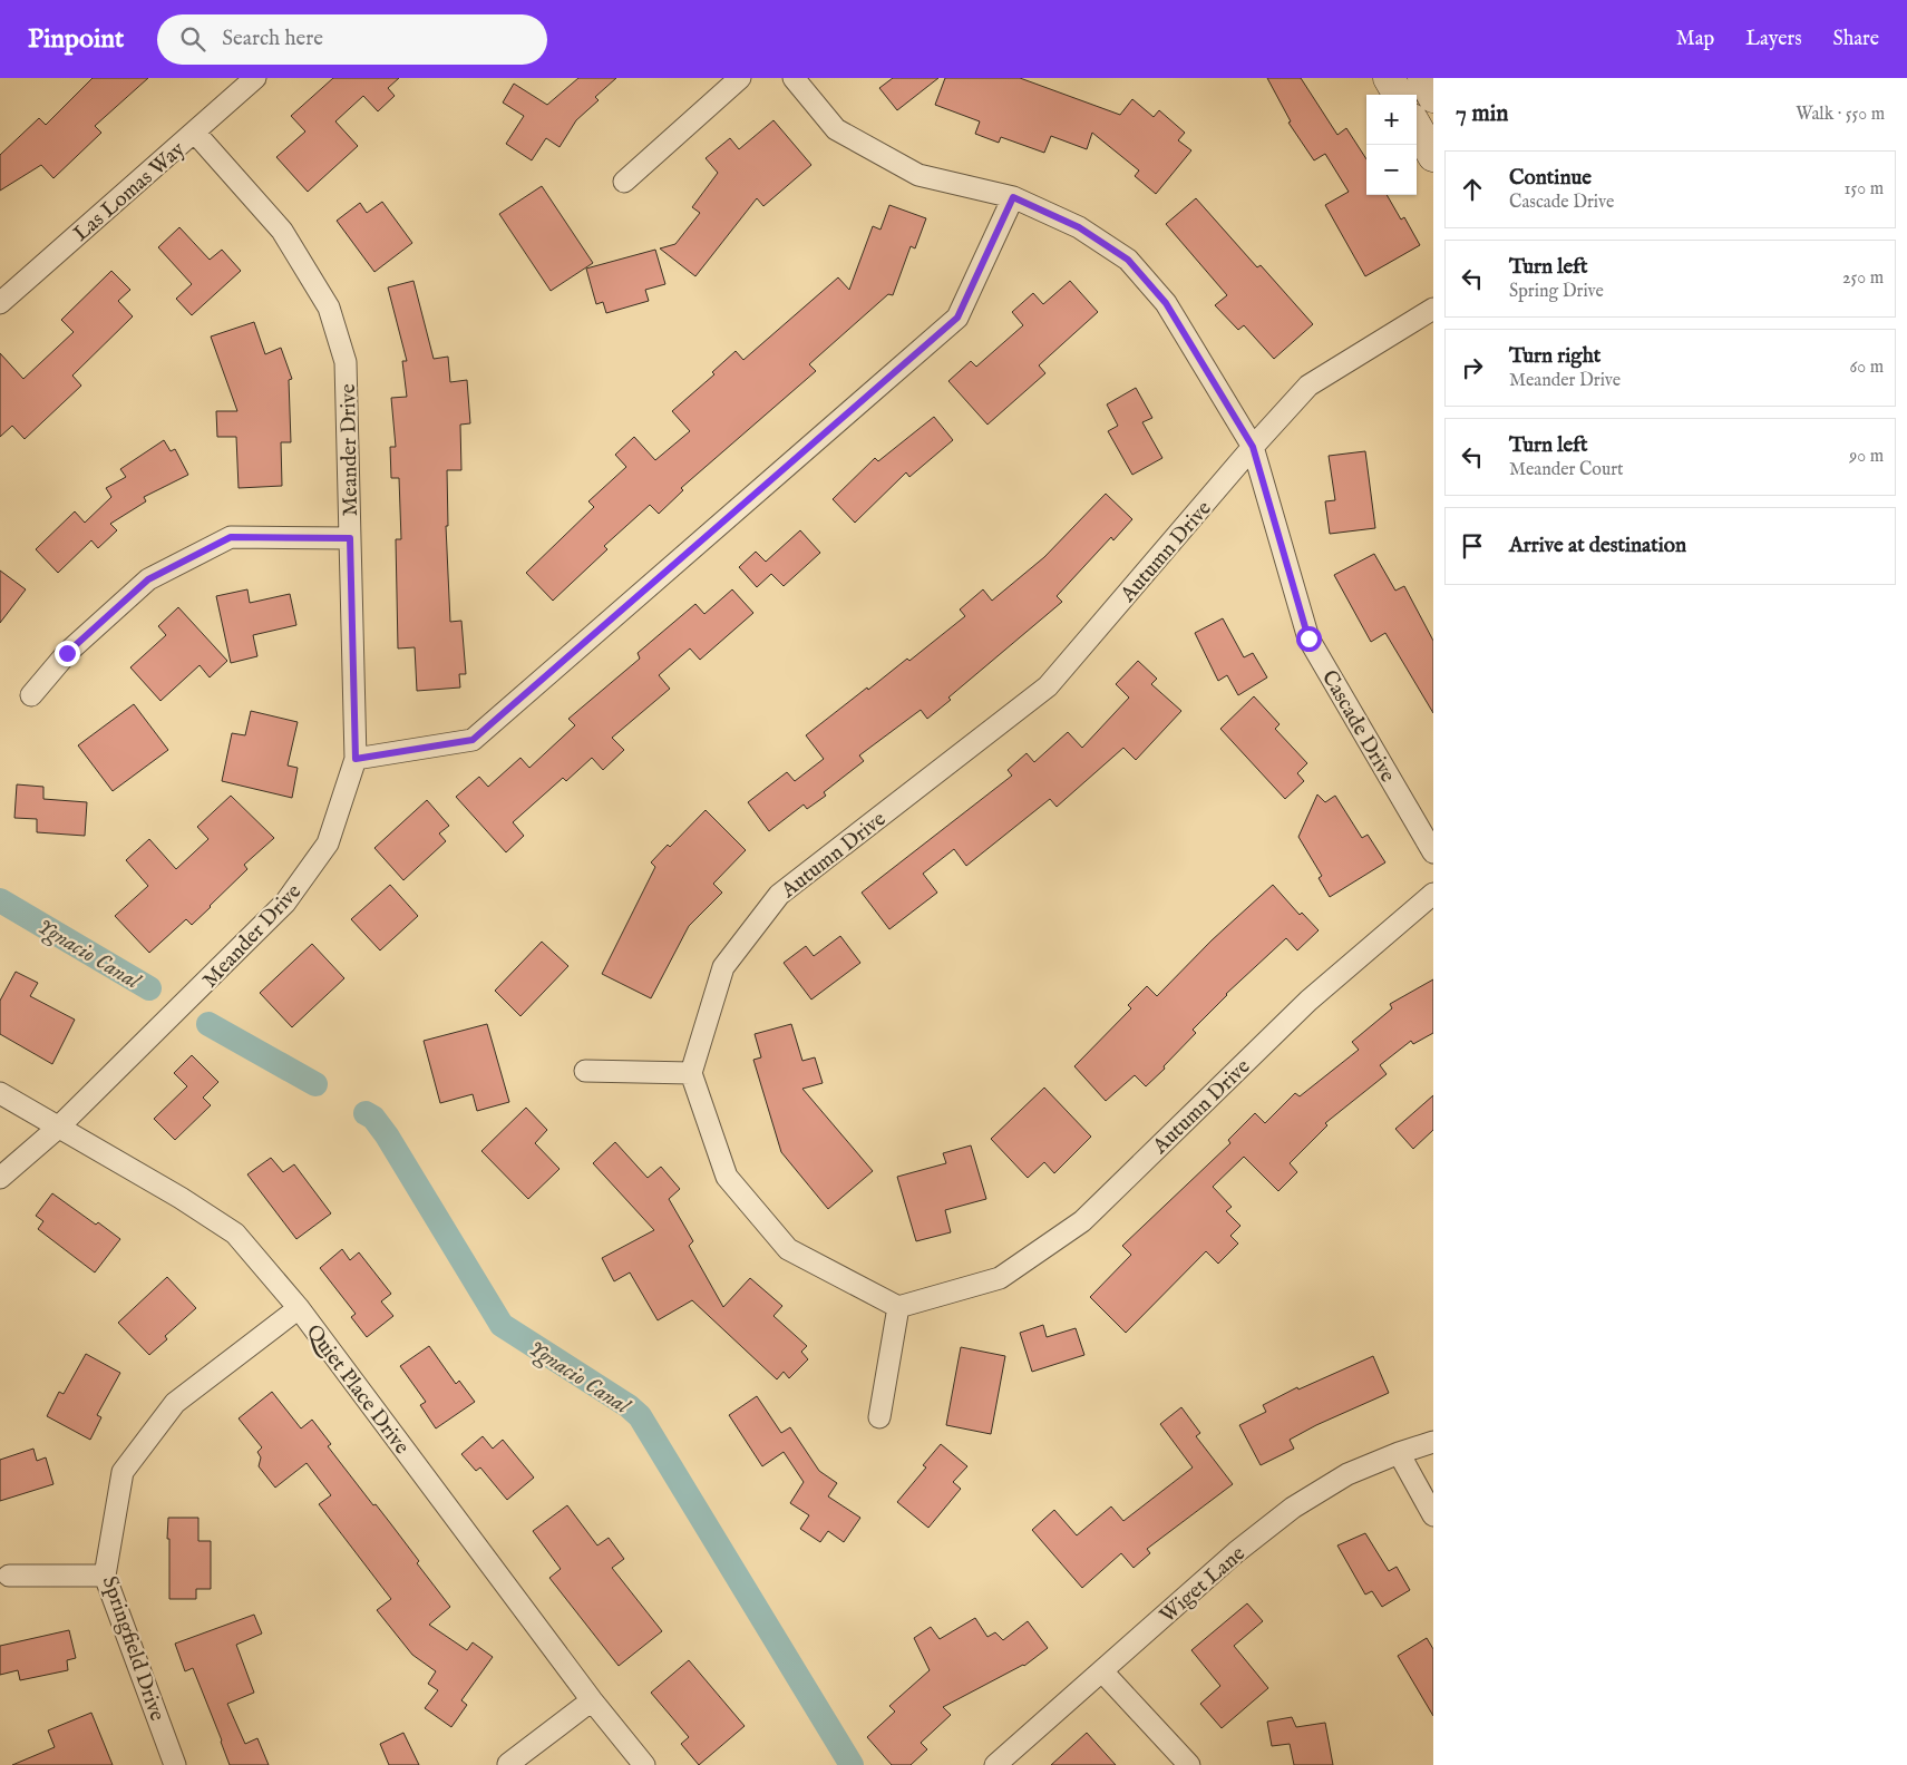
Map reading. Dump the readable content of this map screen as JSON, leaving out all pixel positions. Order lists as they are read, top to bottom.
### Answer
{
  "streets": {
    "street": [
      "Las Lomas Way",
      "Meander Drive",
      "Autumn Drive",
      "Cascade Drive",
      "Quiet Place Drive",
      "Wiget Lane",
      "Springfield Drive"
    ]
  },
  "crossings": [
    ["Las Lomas Way", "Meander Drive"],
    ["Meander Drive", "Quiet Place Drive"],
    ["Autumn Drive", "Cascade Drive"],
    ["Quiet Place Drive", "Springfield Drive"]
  ],
  "water": ["Ygnacio Canal"],
  "page": {
    "header": "Pinpoint",
    "search": "Search here",
    "nav": ["Map", "Layers", "Share"],
    "heading": ["7 min", "Walk · 550 m"],
    "map_buttons": ["+", "−"],
    "list": [
      ["Continue", "Cascade Drive", "150 m"],
      ["Turn left", "Spring Drive", "250 m"],
      ["Turn right", "Meander Drive", "60 m"],
      ["Turn left", "Meander Court", "90 m"],
      "Arrive at destination"
    ]
  }
}
